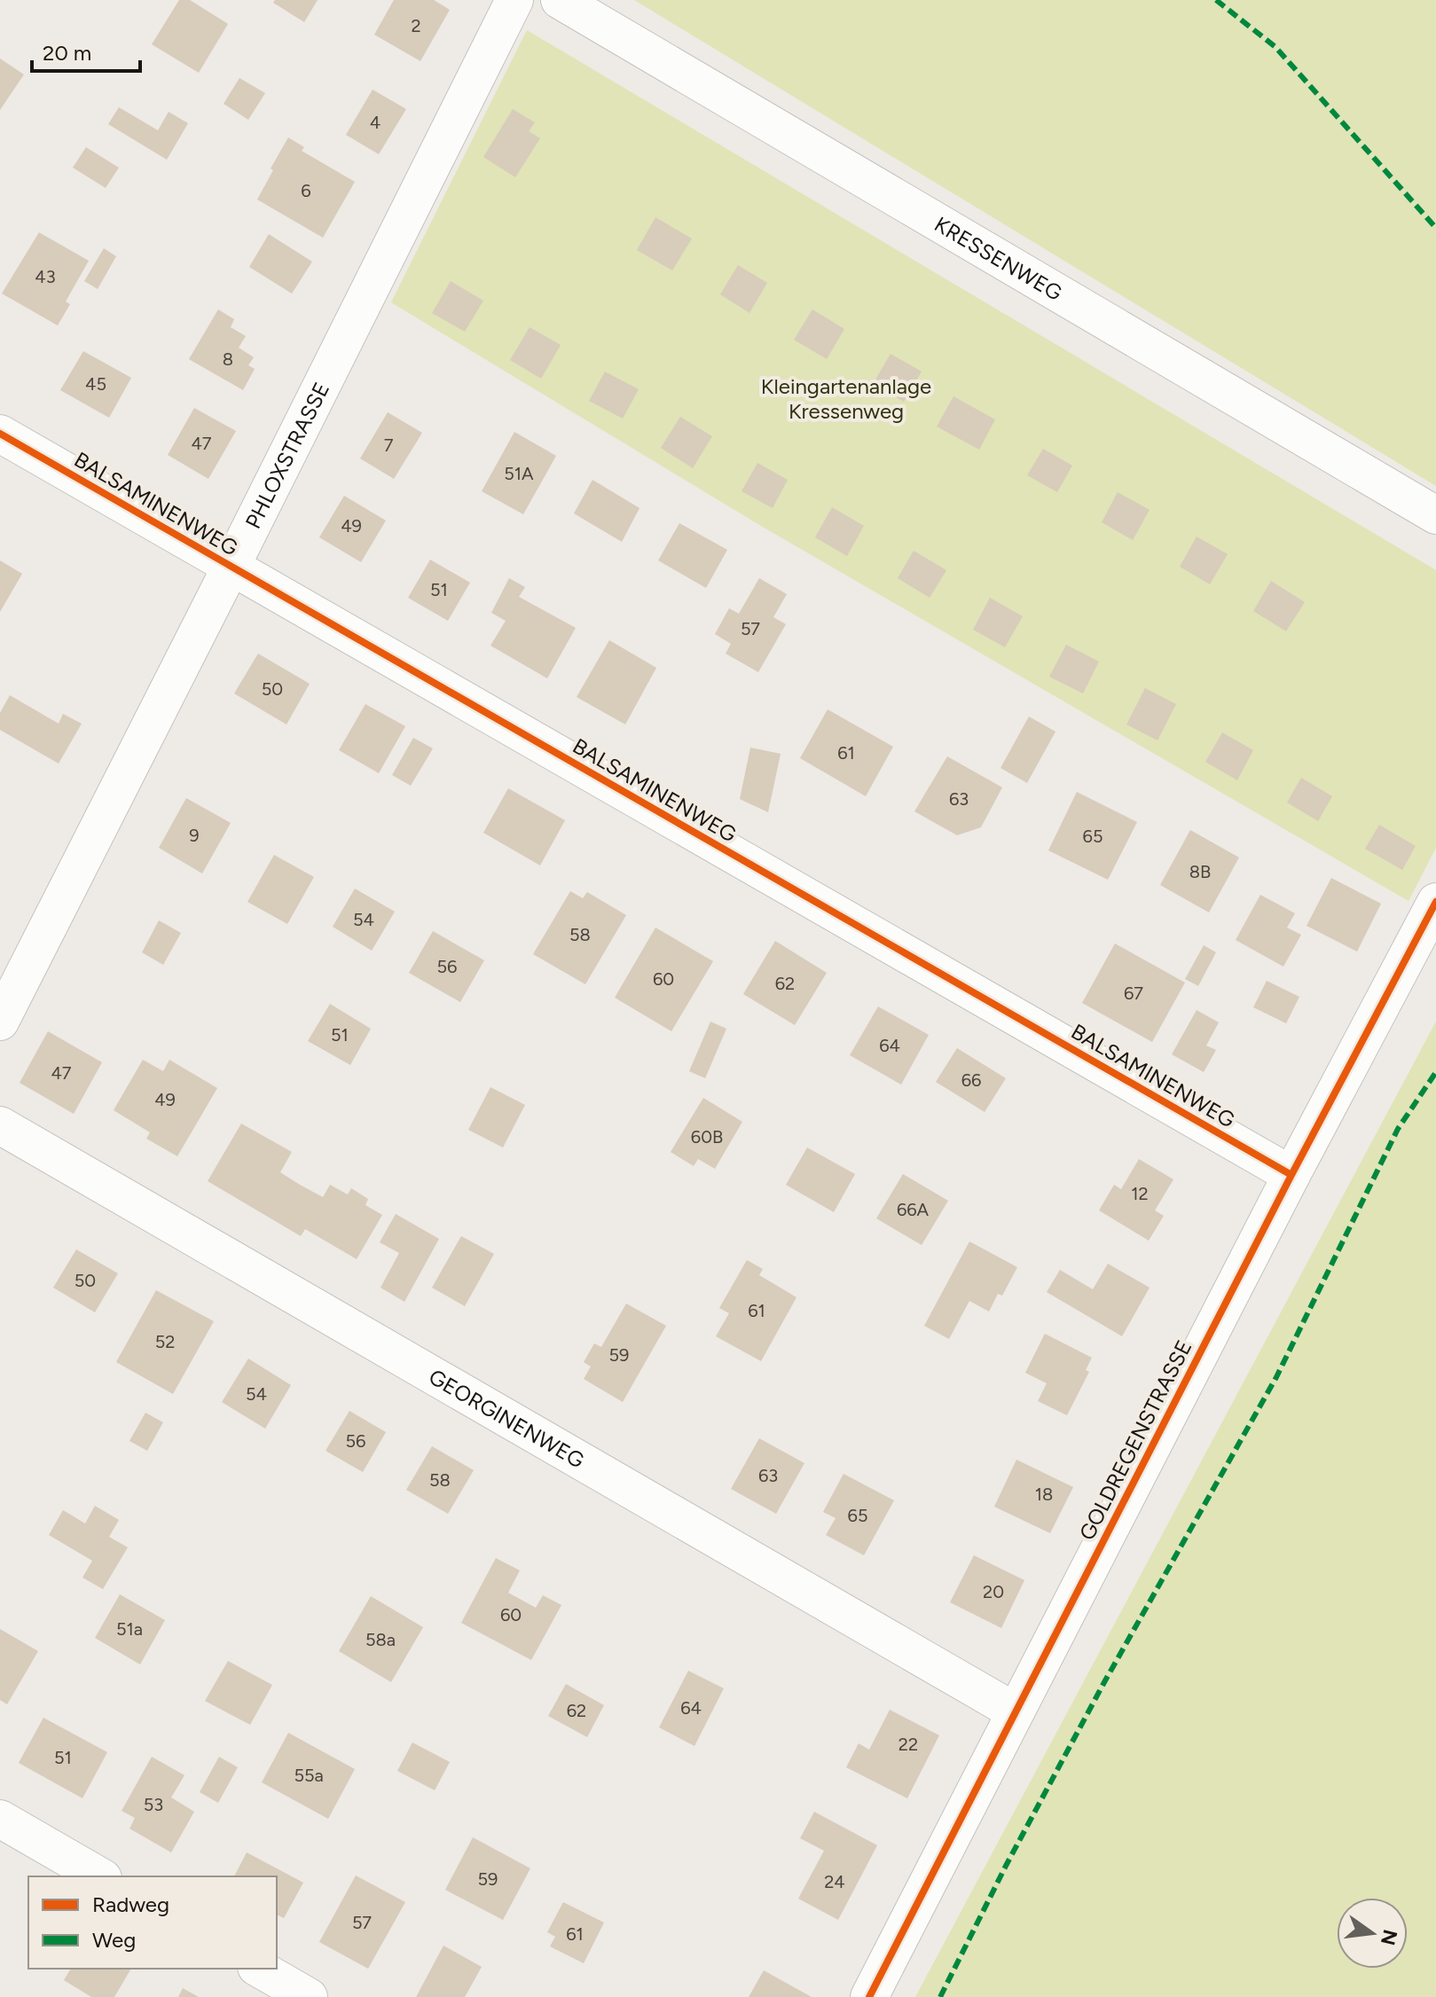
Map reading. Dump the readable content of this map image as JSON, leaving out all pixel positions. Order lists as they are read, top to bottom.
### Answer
{
  "streets": {
    "street": [
      "KRESSENWEG",
      "PHLOXSTRASSE",
      "BALSAMINENWEG",
      "GEORGINENWEG",
      "GOLDREGENSTRASSE"
    ]
  },
  "crossings": [
    ["PHLOXSTRASSE", "BALSAMINENWEG"],
    ["BALSAMINENWEG", "GOLDREGENSTRASSE"],
    ["GEORGINENWEG", "GOLDREGENSTRASSE"]
  ],
  "parks": ["Kleingartenanlage Kressenweg"],
  "house_numbers": [
    "2",
    "4",
    "6",
    "43",
    "8",
    "45",
    "47",
    "7",
    "51A",
    "49",
    "51",
    "57",
    "50",
    "61",
    "63",
    "9",
    "65",
    "8B",
    "54",
    "58",
    "56",
    "60",
    "62",
    "67",
    "51",
    "64",
    "47",
    "66",
    "49",
    "60B",
    "12",
    "66A",
    "50",
    "61",
    "52",
    "59",
    "54",
    "56",
    "63",
    "58",
    "18",
    "65",
    "20",
    "60",
    "51a",
    "58a",
    "64",
    "62",
    "22",
    "51",
    "55a",
    "53",
    "59",
    "24",
    "57",
    "61"
  ],
  "legend": ["Radweg", "Weg"],
  "scale_bar": "20 m",
  "north": "right"
}
